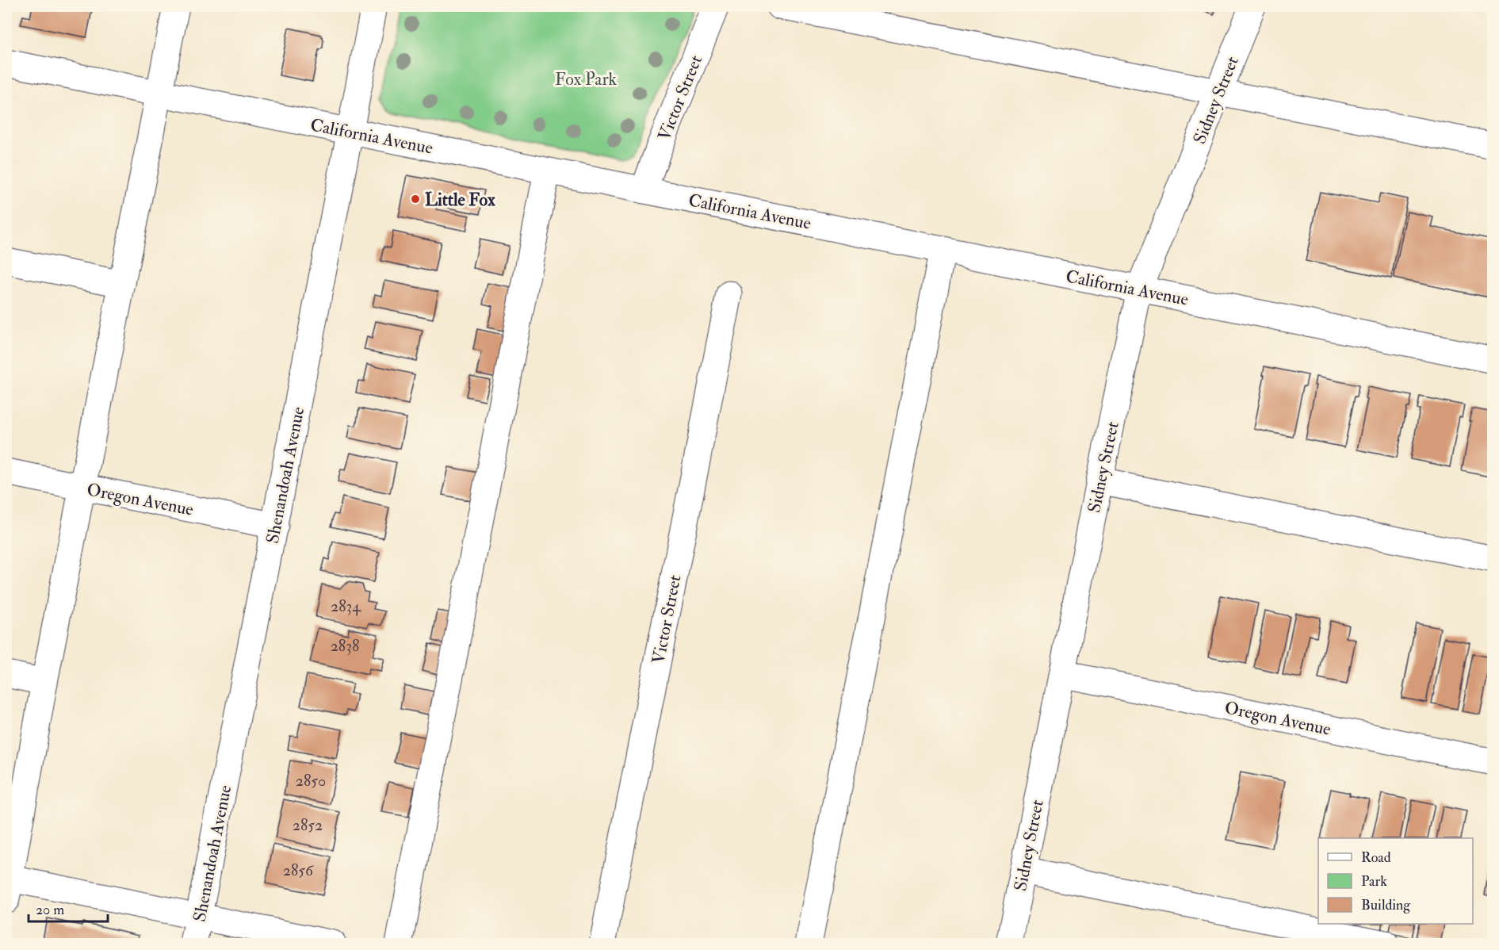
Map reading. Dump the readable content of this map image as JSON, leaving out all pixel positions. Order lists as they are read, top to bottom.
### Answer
{
  "streets": {
    "street": [
      "Victor Street",
      "Sidney Street",
      "California Avenue",
      "Shenandoah Avenue",
      "Oregon Avenue"
    ]
  },
  "crossings": [
    ["Victor Street", "California Avenue"],
    ["Sidney Street", "California Avenue"],
    ["Sidney Street", "Oregon Avenue"],
    ["California Avenue", "Shenandoah Avenue"],
    ["Shenandoah Avenue", "Oregon Avenue"]
  ],
  "parks": ["Fox Park"],
  "places": ["Little Fox"],
  "house_numbers": [
    "2834",
    "2838",
    "2850",
    "2852",
    "2856"
  ],
  "legend": ["Road", "Park", "Building"],
  "scale_bar": "20 m"
}
